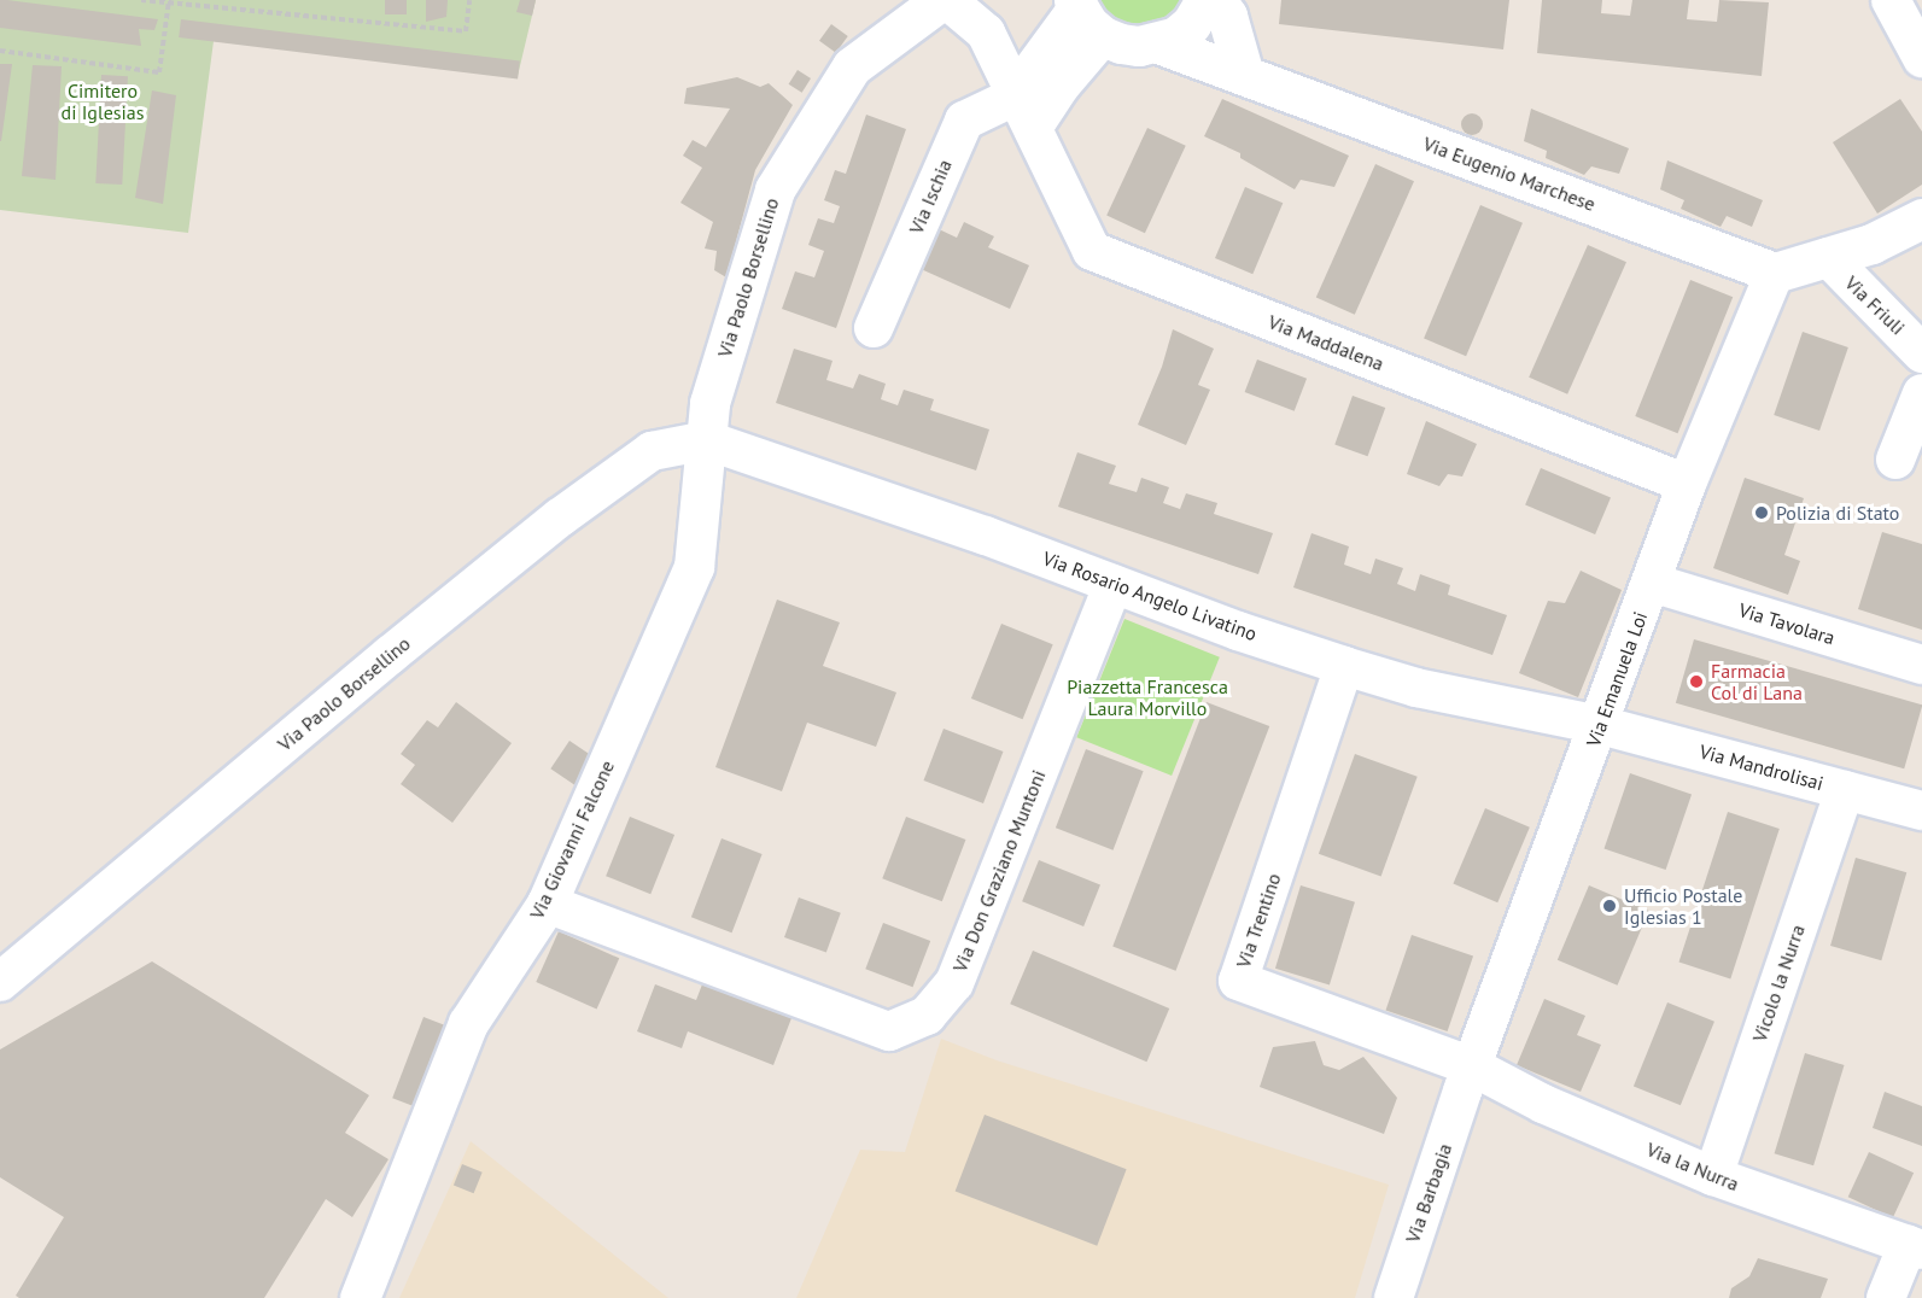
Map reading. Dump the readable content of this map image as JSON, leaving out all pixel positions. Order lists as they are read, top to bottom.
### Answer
{
  "streets": {
    "street": [
      "Via Eugenio Marchese",
      "Via Ischia",
      "Via Paolo Borsellino",
      "Via Friuli",
      "Via Maddalena",
      "Via Rosario Angelo Livatino",
      "Via Tavolara",
      "Via Emanuela Loi",
      "Via Mandrolisai",
      "Via Giovanni Falcone",
      "Via Don Graziano Muntoni",
      "Via Trentino",
      "Vicolo la Nurra",
      "Via la Nurra",
      "Via Barbagia"
    ]
  },
  "crossings": [
    ["Via Eugenio Marchese", "Via Emanuela Loi"],
    ["Via Ischia", "Via Maddalena"],
    ["Via Paolo Borsellino", "Via Rosario Angelo Livatino"],
    ["Via Paolo Borsellino", "Via Giovanni Falcone"],
    ["Via Maddalena", "Via Emanuela Loi"],
    ["Via Rosario Angelo Livatino", "Via Emanuela Loi"],
    ["Via Rosario Angelo Livatino", "Via Mandrolisai"],
    ["Via Rosario Angelo Livatino", "Via Giovanni Falcone"],
    ["Via Rosario Angelo Livatino", "Via Don Graziano Muntoni"],
    ["Via Rosario Angelo Livatino", "Via Trentino"],
    ["Via Tavolara", "Via Emanuela Loi"],
    ["Via Emanuela Loi", "Via Mandrolisai"],
    ["Via Emanuela Loi", "Via Trentino"],
    ["Via Emanuela Loi", "Via la Nurra"],
    ["Via Emanuela Loi", "Via Barbagia"],
    ["Via Mandrolisai", "Vicolo la Nurra"],
    ["Via Giovanni Falcone", "Via Don Graziano Muntoni"],
    ["Via Trentino", "Via la Nurra"],
    ["Via Trentino", "Via Barbagia"],
    ["Vicolo la Nurra", "Via la Nurra"],
    ["Via la Nurra", "Via Barbagia"]
  ],
  "parks": ["Cimitero di Iglesias", "Piazzetta Francesca Laura Morvillo"],
  "places": ["Polizia di Stato", "Farmacia Col di Lana", "Ufficio Postale Iglesias 1"]
}
